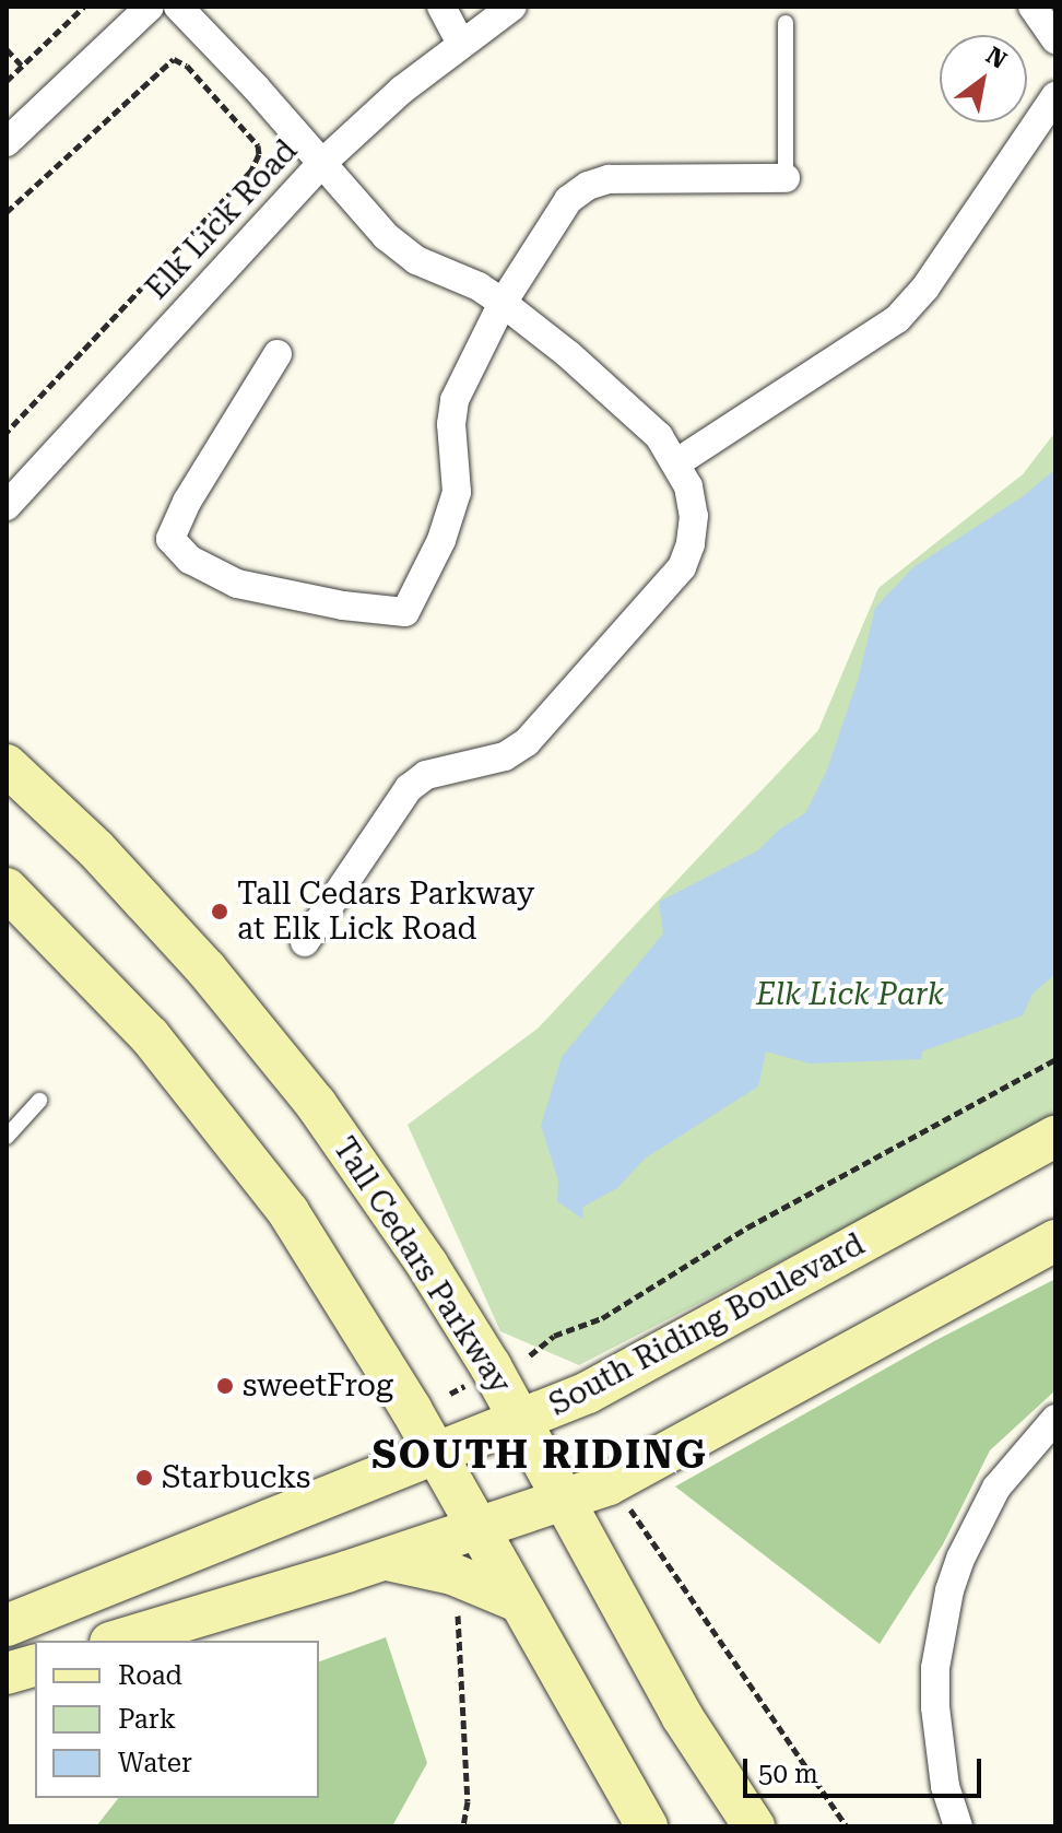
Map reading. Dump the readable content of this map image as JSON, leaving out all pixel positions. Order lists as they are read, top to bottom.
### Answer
{
  "streets": {
    "main road": ["Tall Cedars Parkway", "South Riding Boulevard"],
    "street": ["Elk Lick Road"]
  },
  "crossings": [
    ["Tall Cedars Parkway", "South Riding Boulevard"]
  ],
  "districts": ["SOUTH RIDING"],
  "parks": ["Elk Lick Park"],
  "places": ["Tall Cedars Parkway at Elk Lick Road", "sweetFrog", "Starbucks"],
  "legend": ["Road", "Park", "Water"],
  "scale_bar": "50 m",
  "north": "top right"
}
